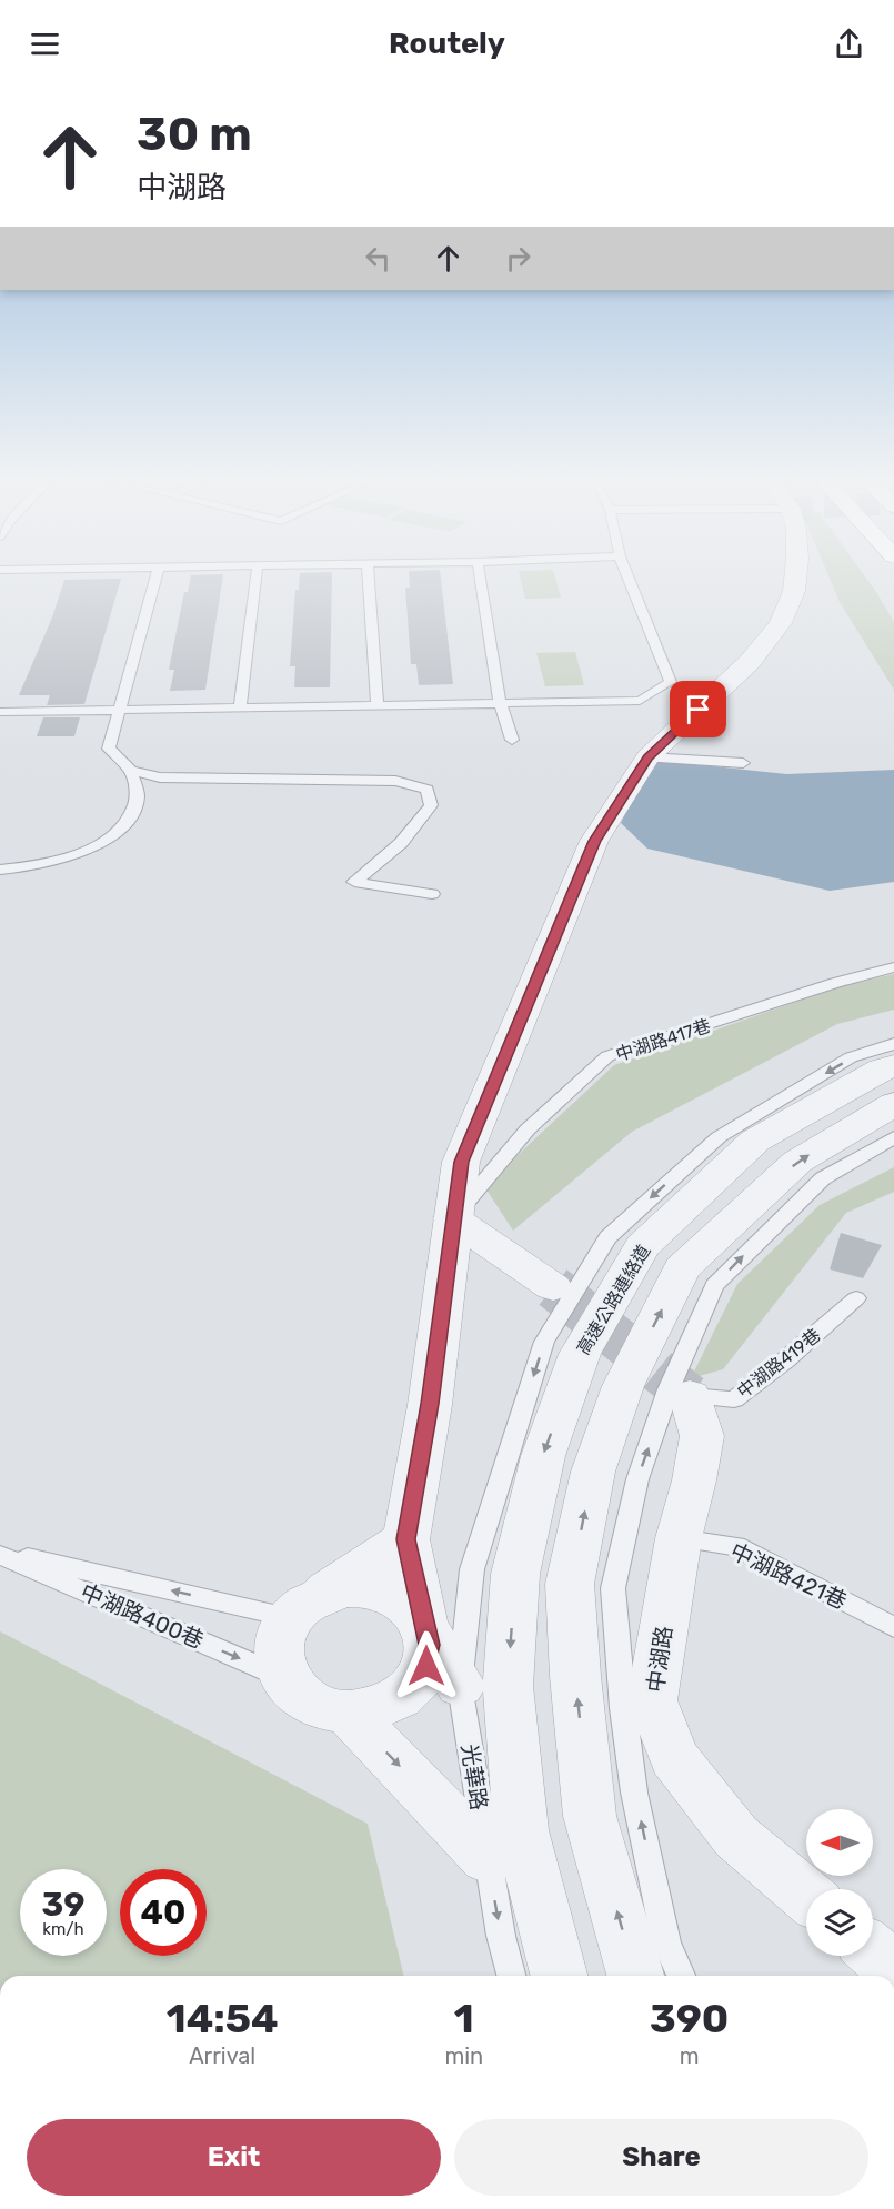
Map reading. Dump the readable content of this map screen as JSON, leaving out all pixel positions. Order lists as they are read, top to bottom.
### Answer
{
  "streets": {
    "street": ["高速公路連絡道", "中湖路", "光華路"],
    "lane": [
      "中湖路417巷",
      "中湖路419巷",
      "中湖路421巷",
      "中湖路400巷"
    ]
  },
  "crossings": [
    ["高速公路連絡道", "光華路"],
    ["中湖路419巷", "中湖路"],
    ["中湖路421巷", "中湖路"]
  ],
  "north": "left",
  "page": {
    "header": "Routely",
    "turn": ["30 m", "中湖路"],
    "speed": "39 km/h",
    "limit": "40",
    "eta": [
      "14:54",
      "Arrival",
      "1",
      "min",
      "390",
      "m"
    ],
    "buttons": ["Exit", "Share"]
  }
}
